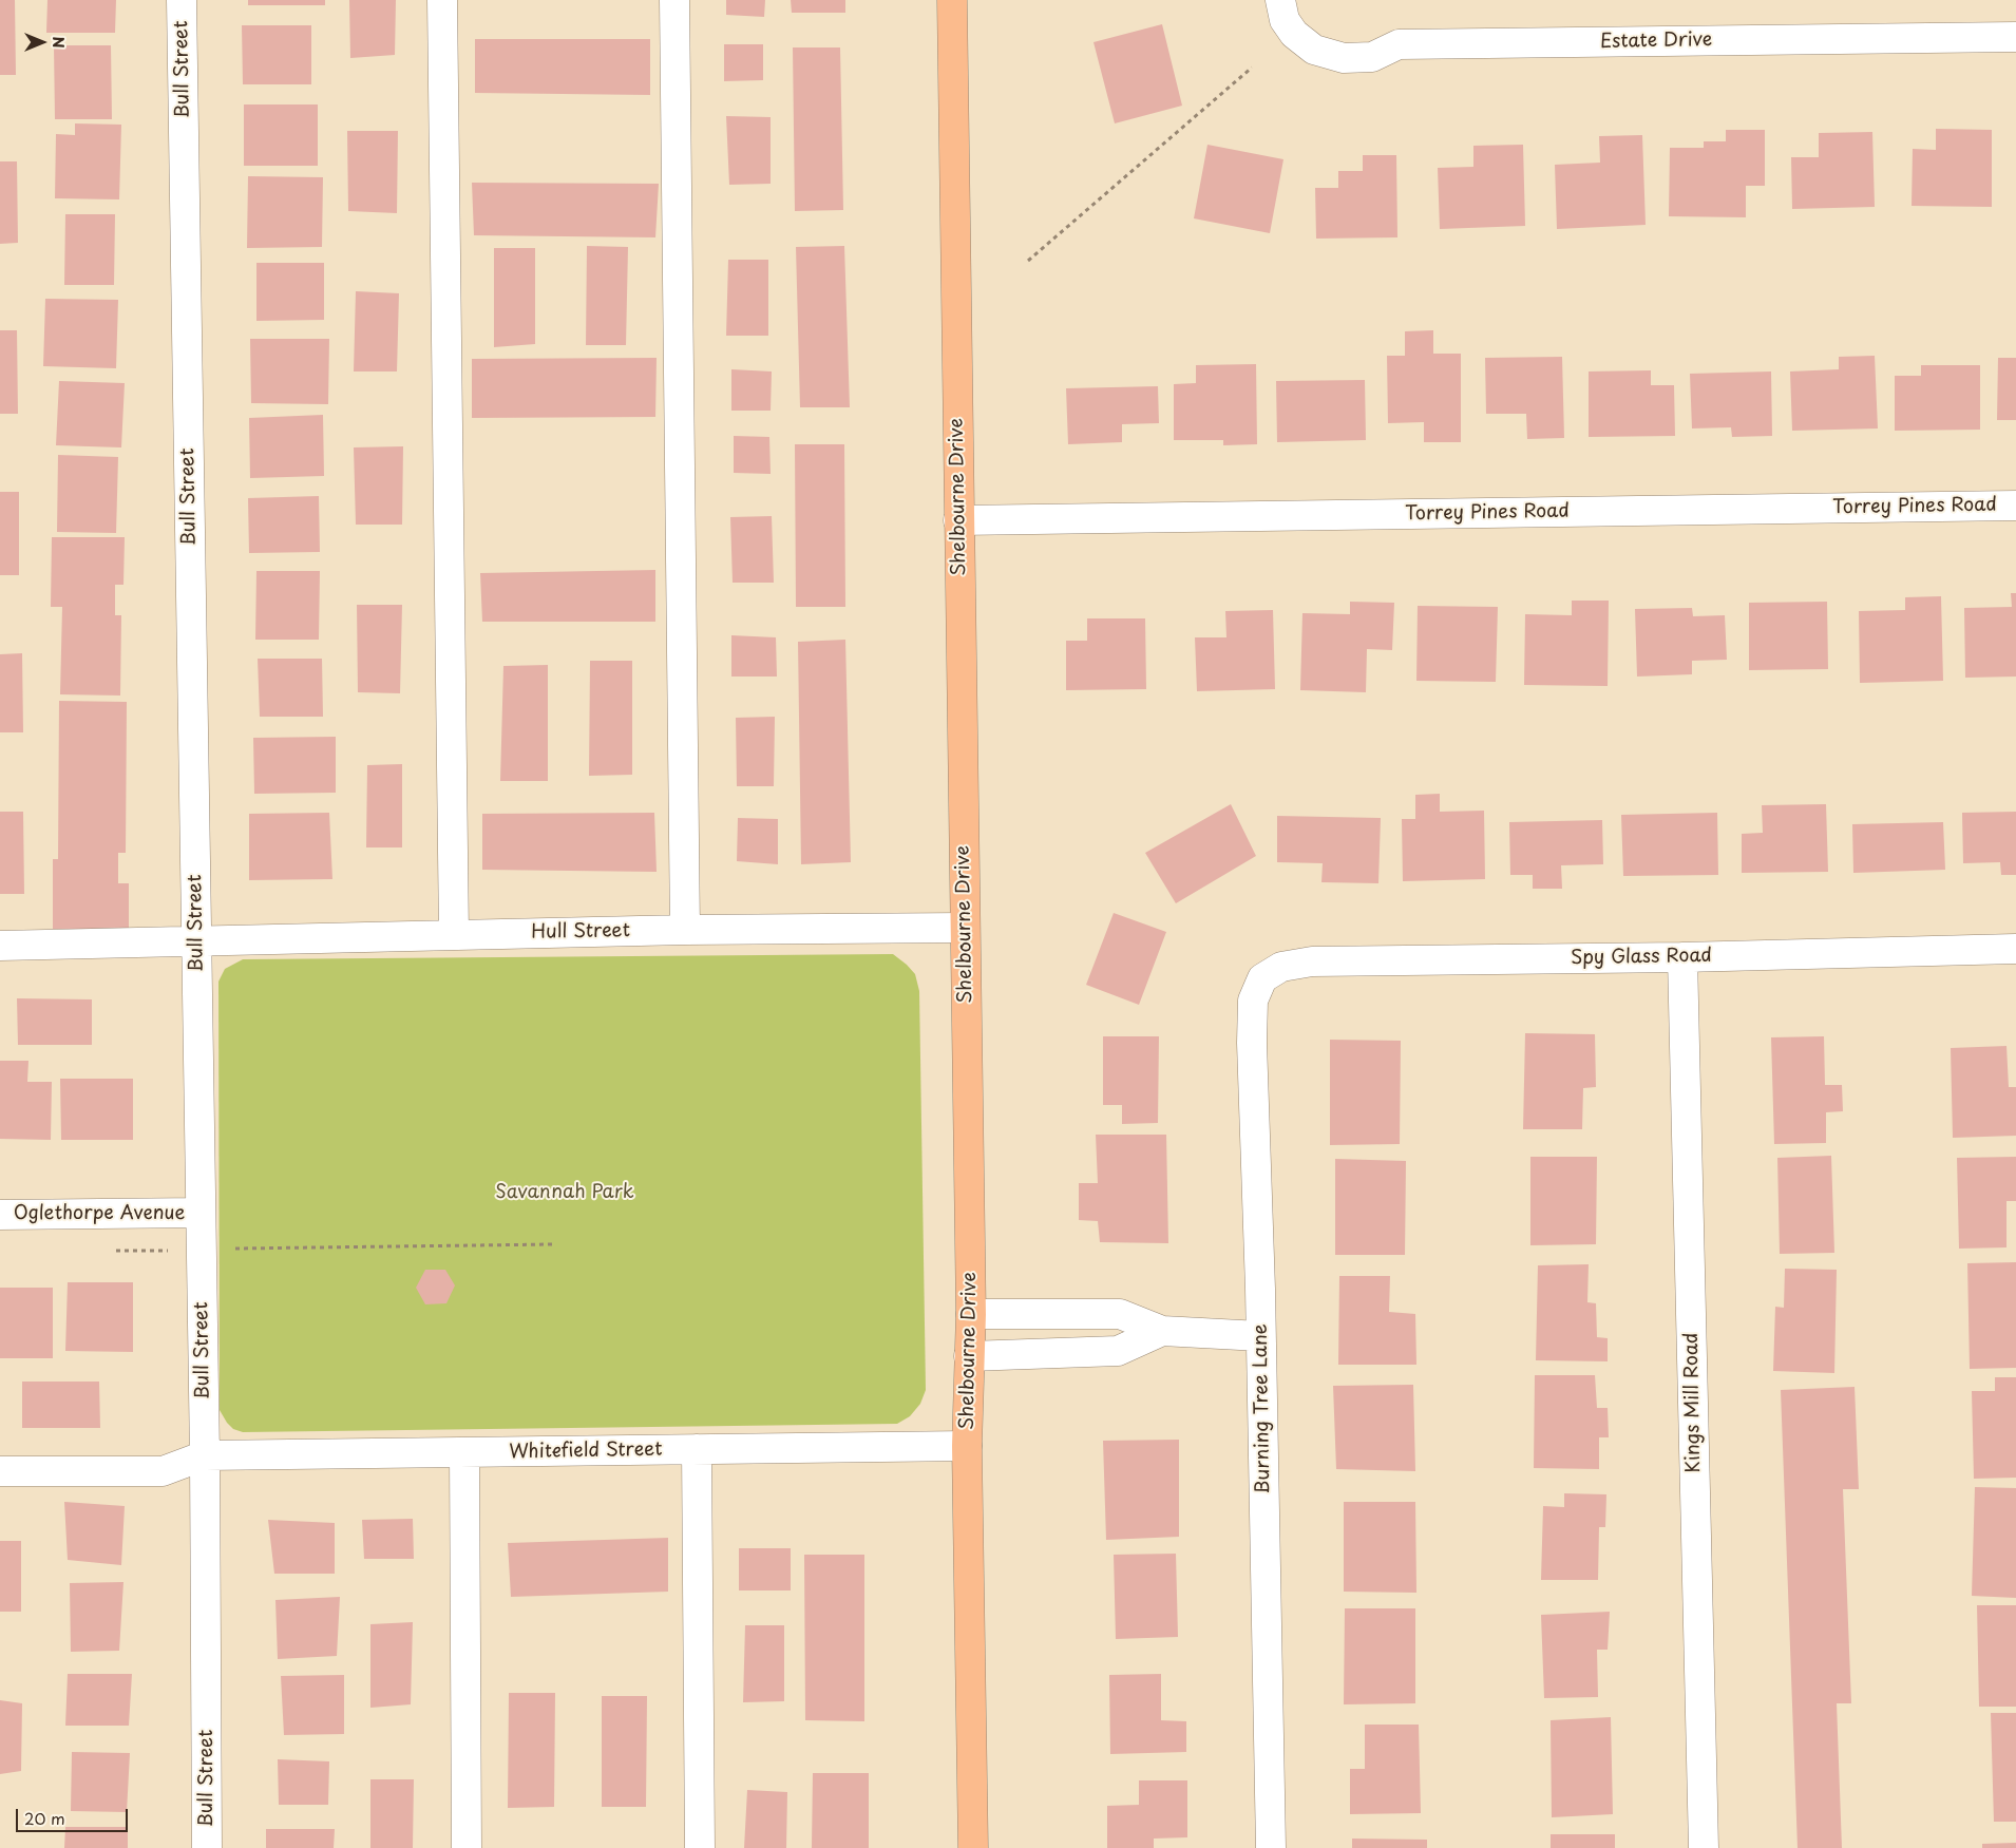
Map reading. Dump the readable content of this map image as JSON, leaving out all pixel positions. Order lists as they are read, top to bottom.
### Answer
{
  "streets": {
    "main road": ["Shelbourne Drive"],
    "street": [
      "Estate Drive",
      "Bull Street",
      "Torrey Pines Road",
      "Hull Street",
      "Spy Glass Road",
      "Oglethorpe Avenue",
      "Kings Mill Road",
      "Burning Tree Lane",
      "Whitefield Street"
    ]
  },
  "crossings": [
    ["Bull Street", "Hull Street"],
    ["Bull Street", "Oglethorpe Avenue"],
    ["Bull Street", "Whitefield Street"],
    ["Shelbourne Drive", "Torrey Pines Road"],
    ["Shelbourne Drive", "Hull Street"],
    ["Shelbourne Drive", "Whitefield Street"],
    ["Spy Glass Road", "Kings Mill Road"],
    ["Spy Glass Road", "Burning Tree Lane"]
  ],
  "parks": ["Savannah Park"],
  "scale_bar": "20 m",
  "north": "right"
}
